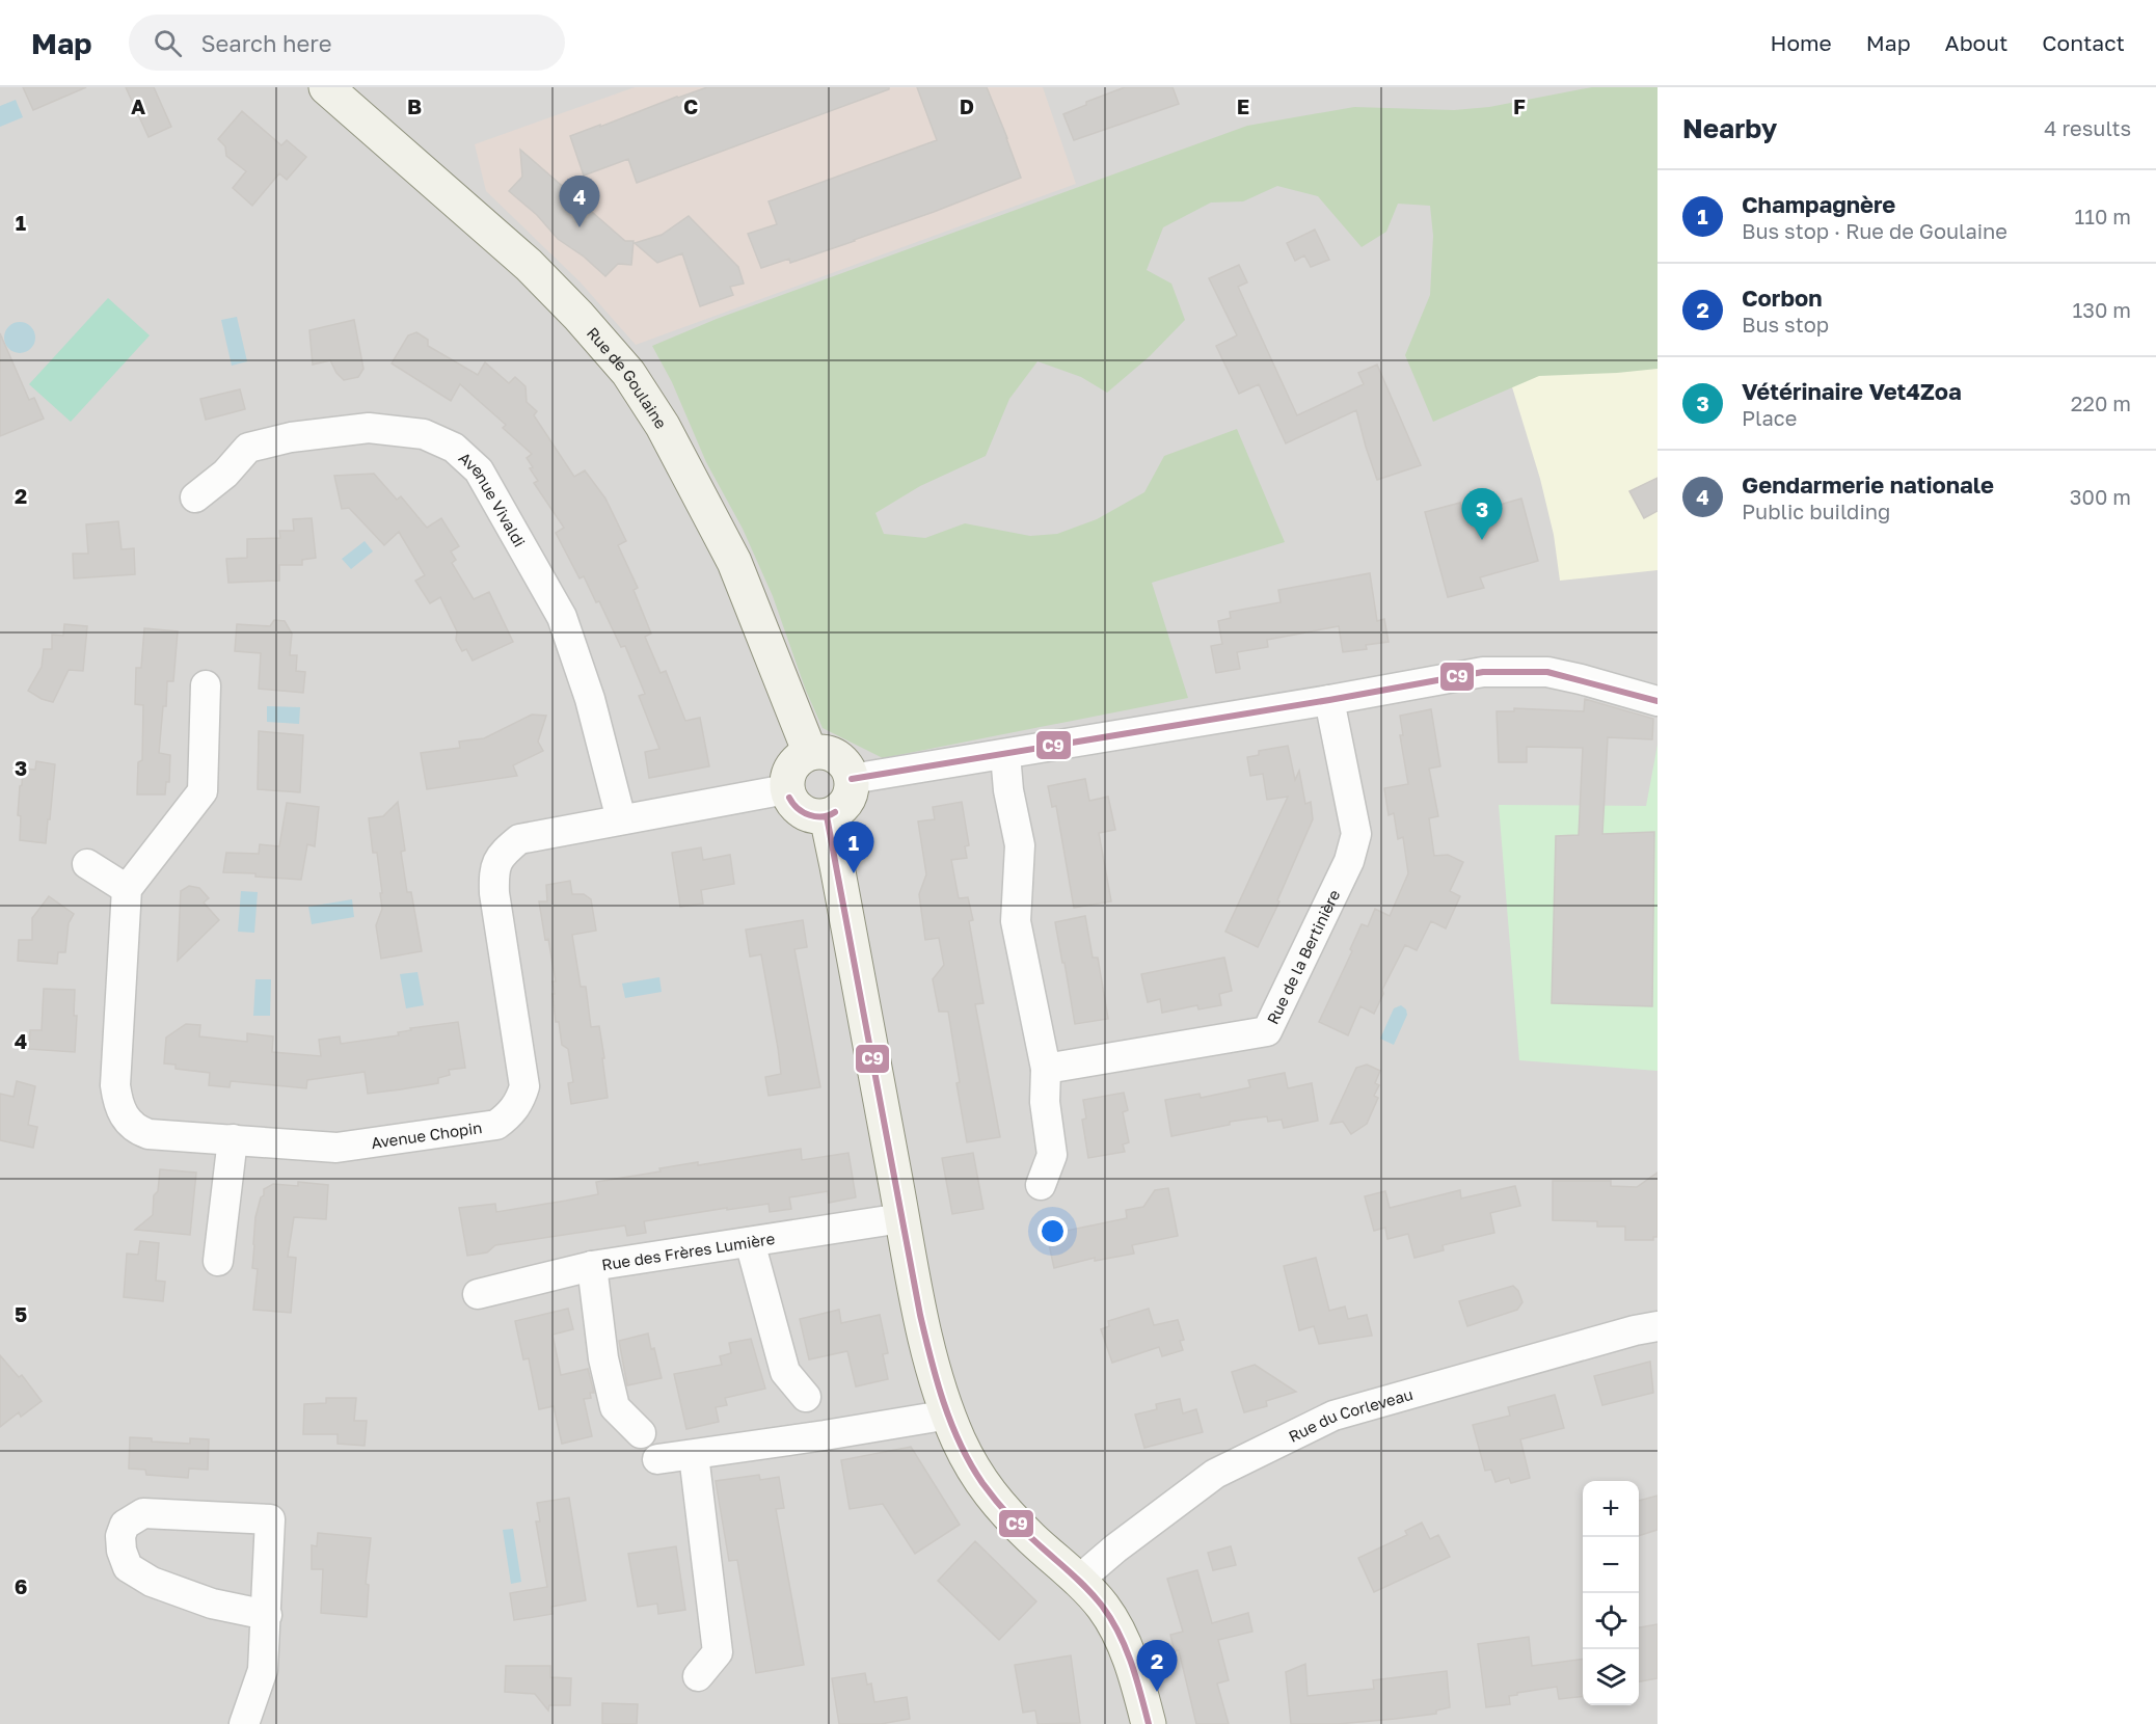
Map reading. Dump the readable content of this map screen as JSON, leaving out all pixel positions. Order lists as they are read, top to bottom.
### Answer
{
  "streets": {
    "street": [
      "Rue de Goulaine",
      "Avenue Vivaldi",
      "Rue de la Bertinière",
      "Avenue Chopin",
      "Rue des Frères Lumière",
      "Rue du Corleveau"
    ]
  },
  "crossings": [
    ["Rue de Goulaine", "Avenue Chopin"],
    ["Avenue Vivaldi", "Avenue Chopin"]
  ],
  "lines": ["transit line C9"],
  "page": {
    "header": "Map",
    "search": "Search here",
    "nav": [
      "Home",
      "Map",
      "About",
      "Contact"
    ],
    "heading": ["Nearby", "4 results"],
    "list": [
      {
        "mark": "1",
        "name": "Champagnère",
        "note": "Bus stop · Rue de Goulaine",
        "value": "110 m"
      },
      {
        "mark": "2",
        "name": "Corbon",
        "note": "Bus stop",
        "value": "130 m"
      },
      {
        "mark": "3",
        "name": "Vétérinaire Vet4Zoa",
        "note": "Place",
        "value": "220 m"
      },
      {
        "mark": "4",
        "name": "Gendarmerie nationale",
        "note": "Public building",
        "value": "300 m"
      }
    ],
    "pins": [
      "4",
      "3",
      "1",
      "2"
    ],
    "map_buttons": ["+", "−"]
  },
  "grid": {
    "columns": [
      "A",
      "B",
      "C",
      "D",
      "E",
      "F"
    ],
    "rows": [
      "1",
      "2",
      "3",
      "4",
      "5",
      "6"
    ]
  }
}
